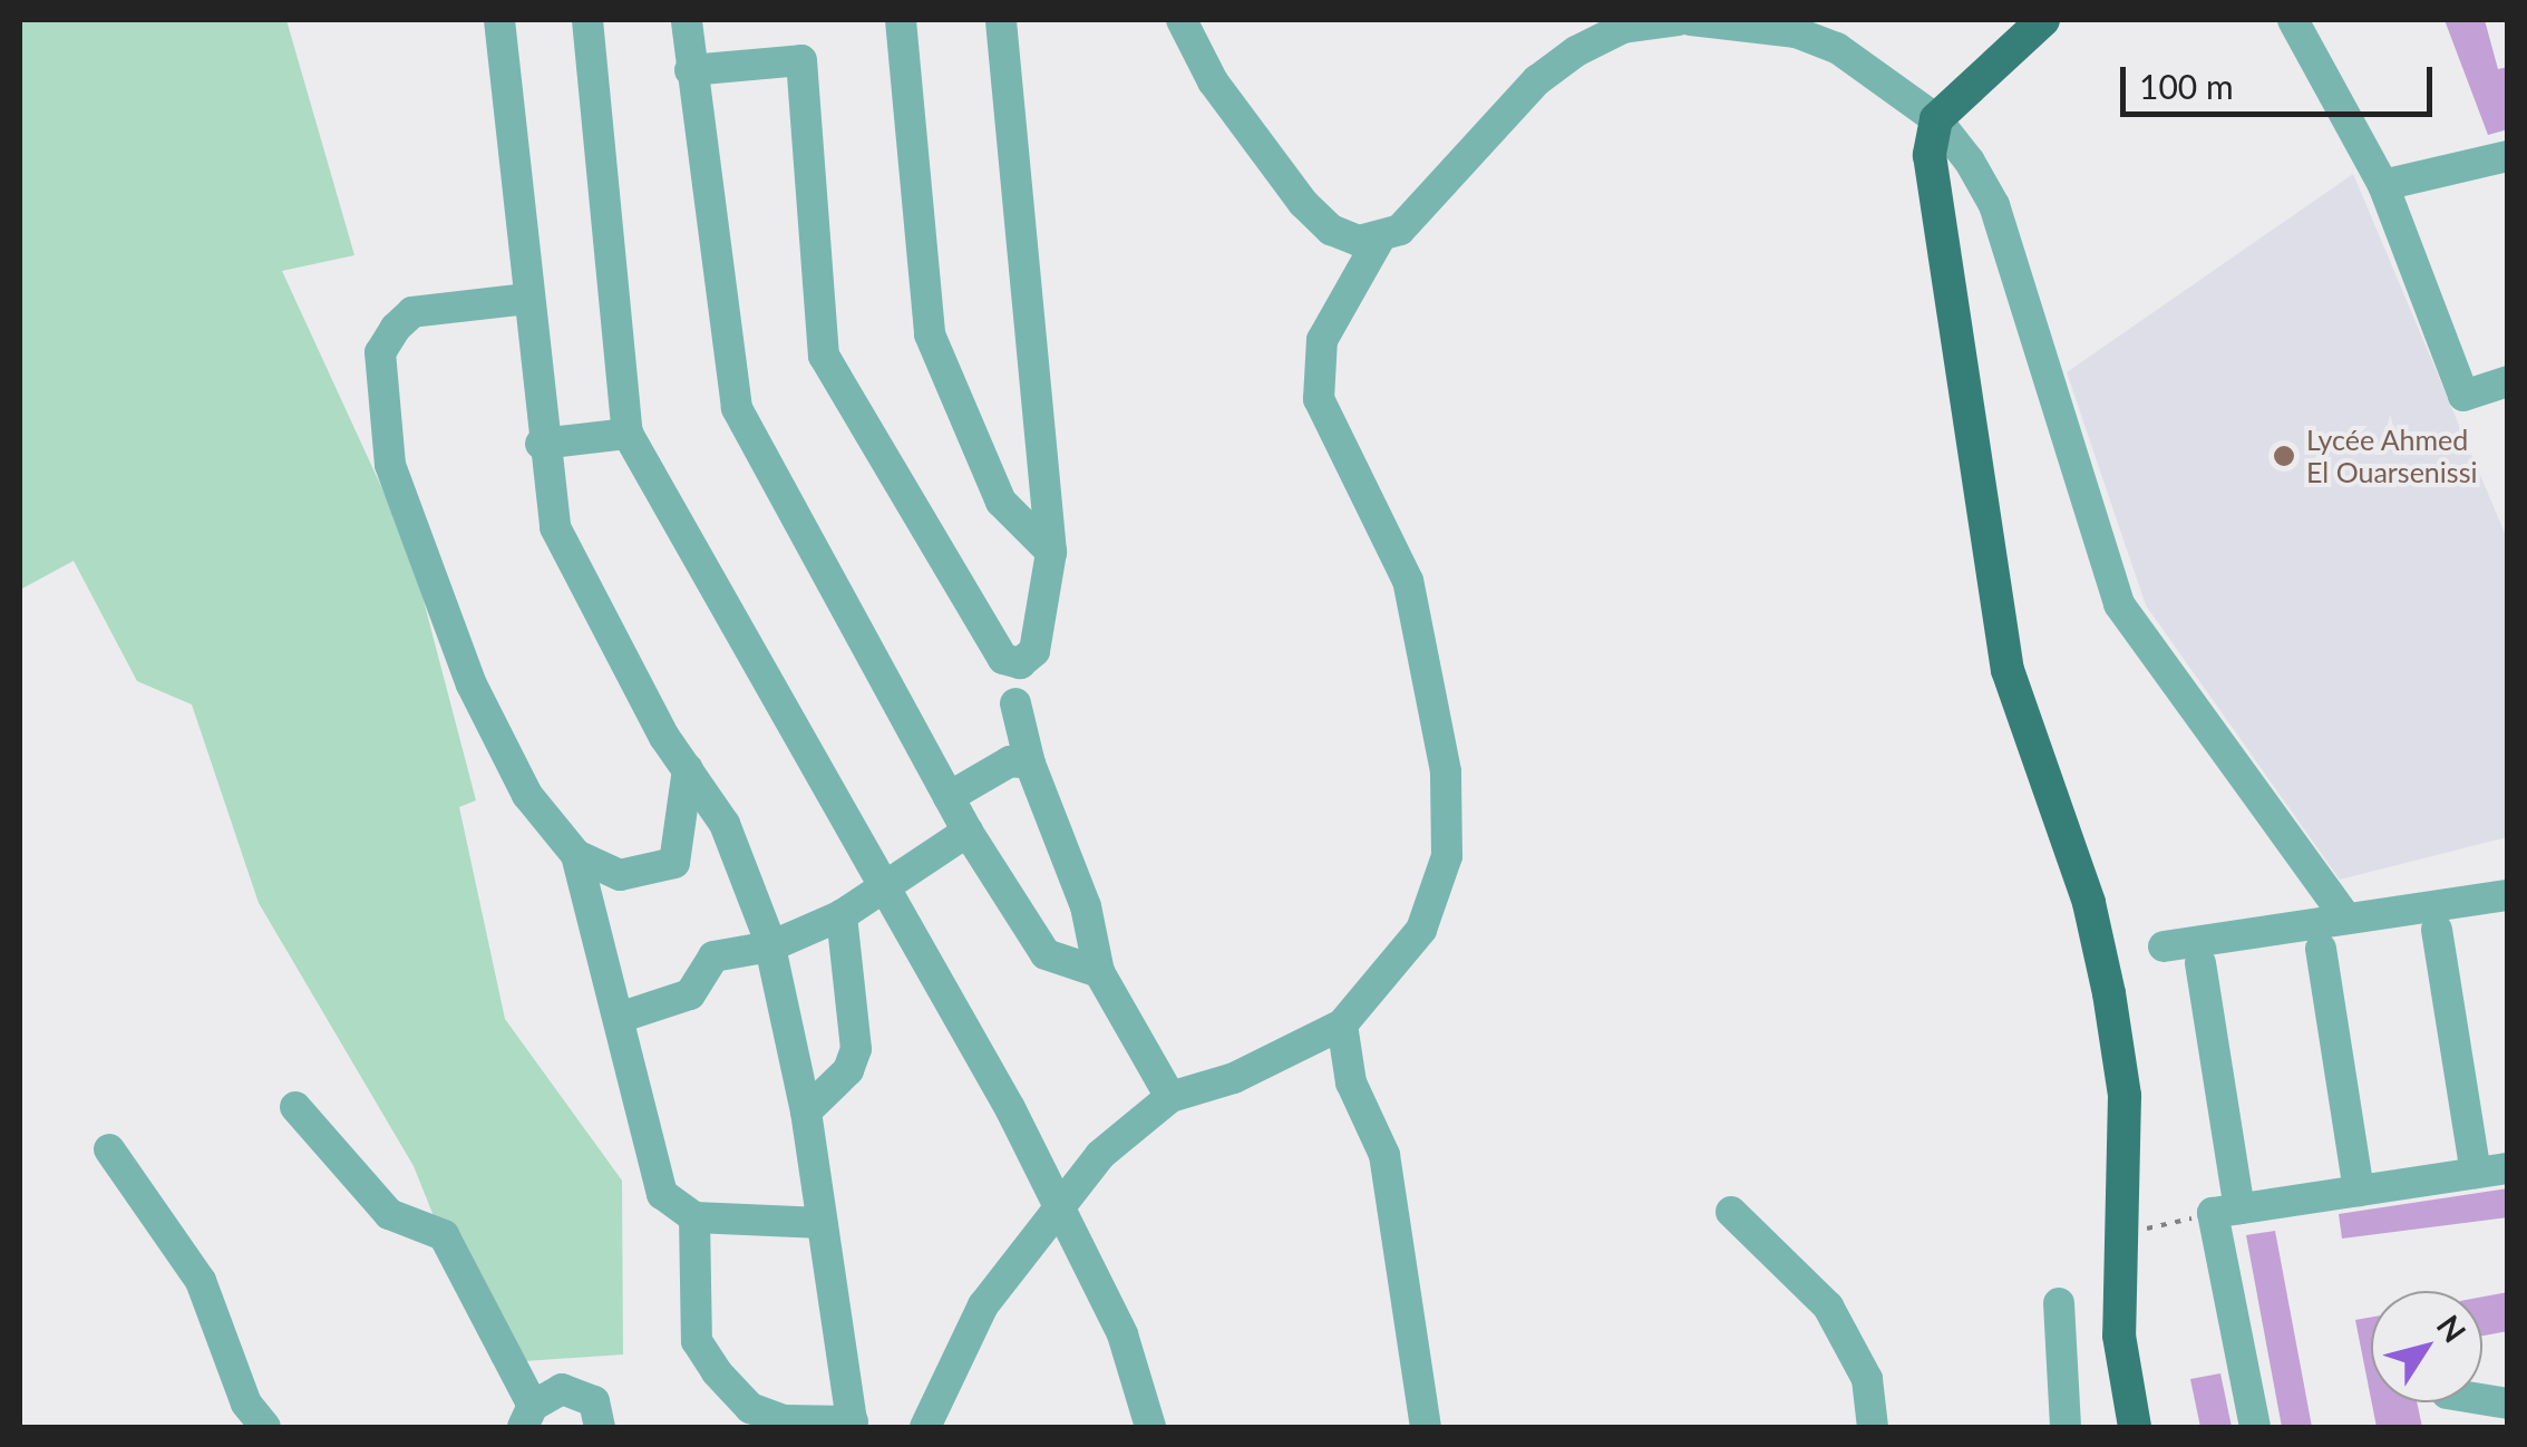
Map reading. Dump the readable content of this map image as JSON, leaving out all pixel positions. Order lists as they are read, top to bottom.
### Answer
{
  "places": ["Lycée Ahmed El Ouarsenissi"],
  "scale_bar": "100 m",
  "north": "top right"
}
